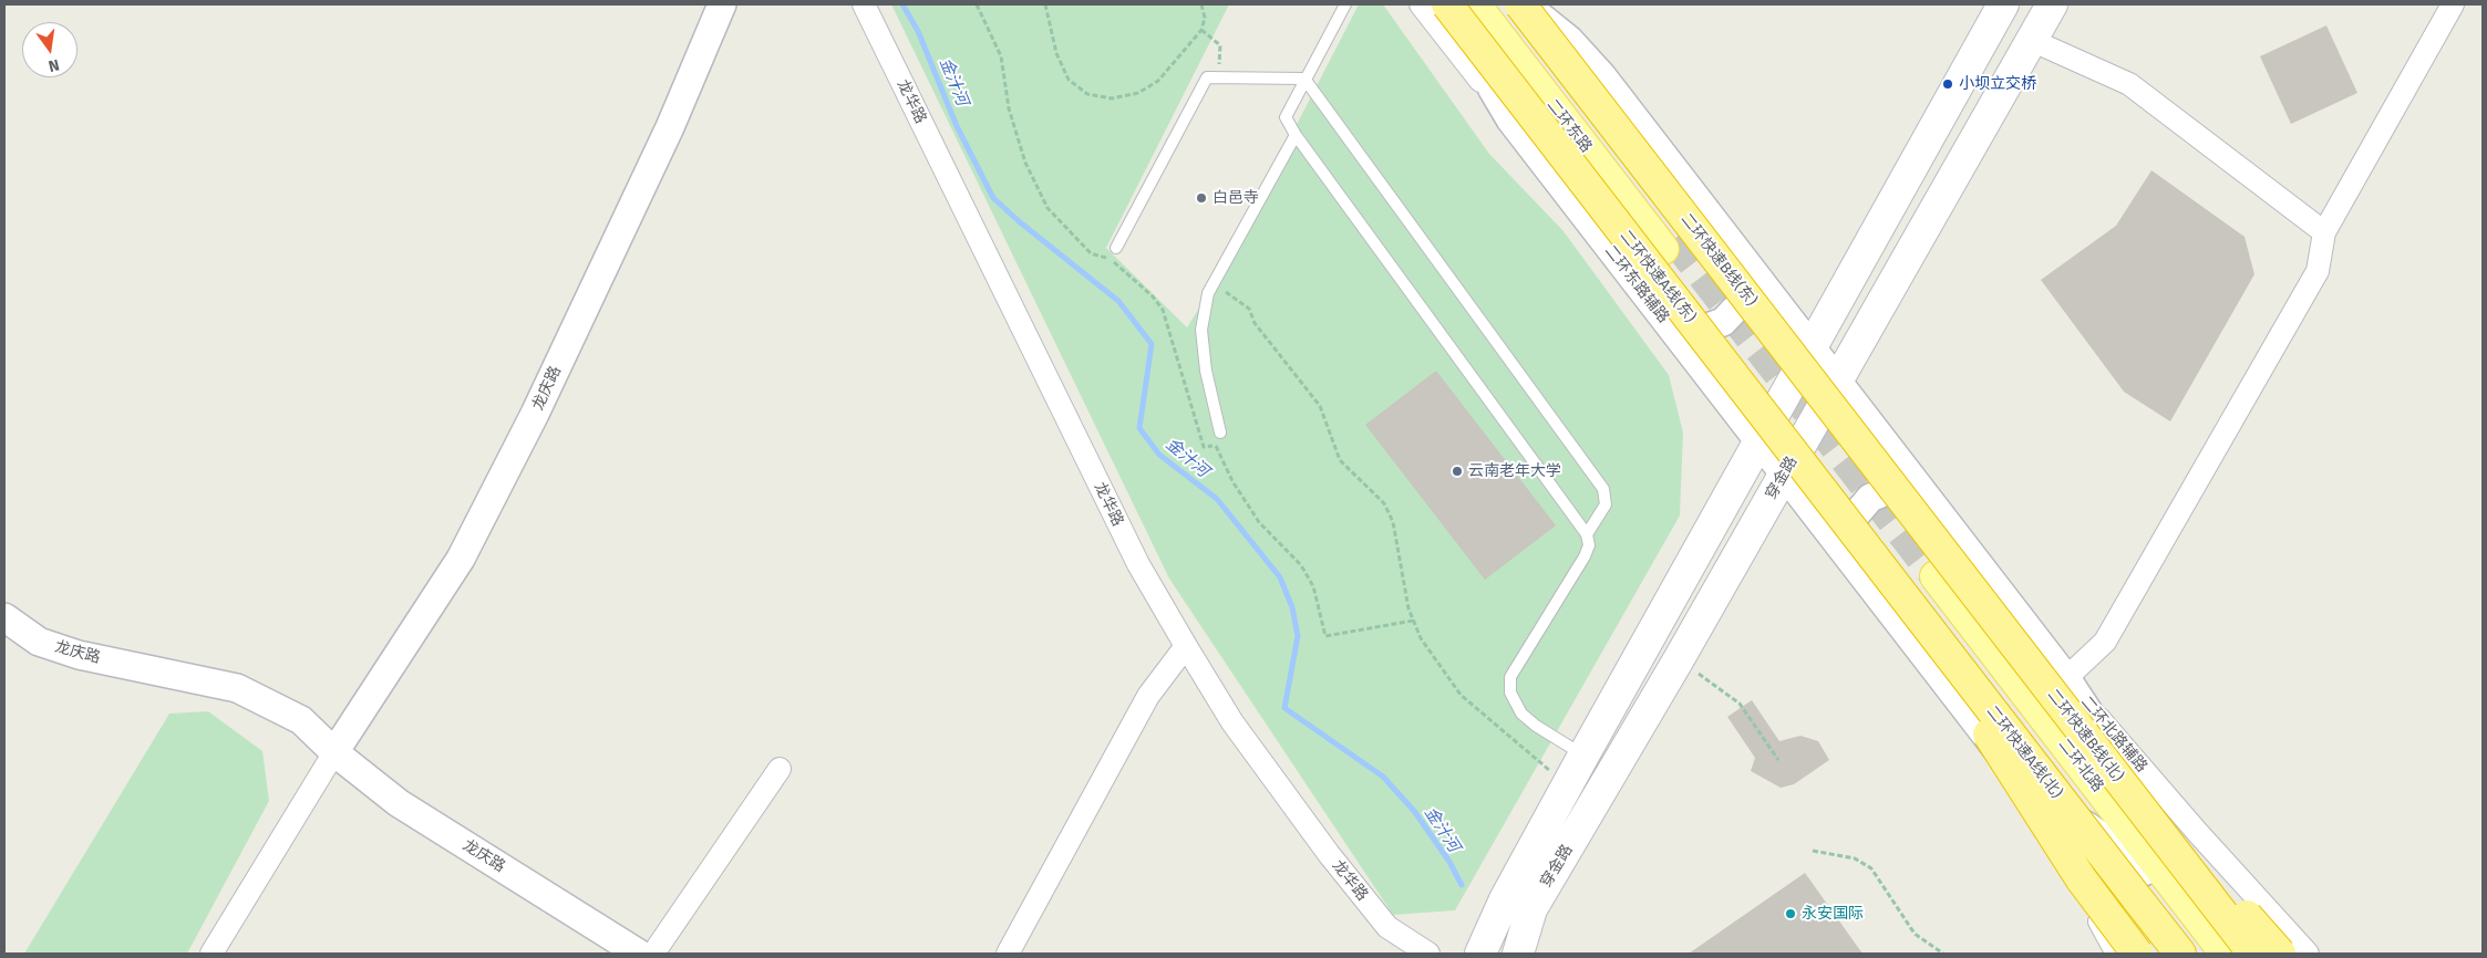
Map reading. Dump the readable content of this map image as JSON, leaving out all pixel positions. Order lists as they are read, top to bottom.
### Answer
{
  "streets": {
    "highway": [
      "二环快速B线(东)",
      "二环快速A线(东)",
      "二环快速B线(北)",
      "二环快速A线(北)"
    ],
    "main road": ["二环东路", "穿金路", "二环北路"],
    "street": [
      "龙华路",
      "二环东路辅路",
      "龙庆路",
      "二环北路辅路"
    ]
  },
  "crossings": [
    ["二环快速B线(东)", "二环快速B线(北)"],
    ["二环快速A线(东)", "二环东路辅路"],
    ["二环快速A线(东)", "二环快速A线(北)"],
    ["二环东路辅路", "穿金路"],
    ["二环东路辅路", "二环快速A线(北)"],
    ["二环北路辅路", "二环快速B线(北)"]
  ],
  "water": ["金汁河"],
  "places": [
    "小坝立交桥",
    "白邑寺",
    "云南老年大学",
    "永安国际"
  ],
  "north": "bottom"
}
